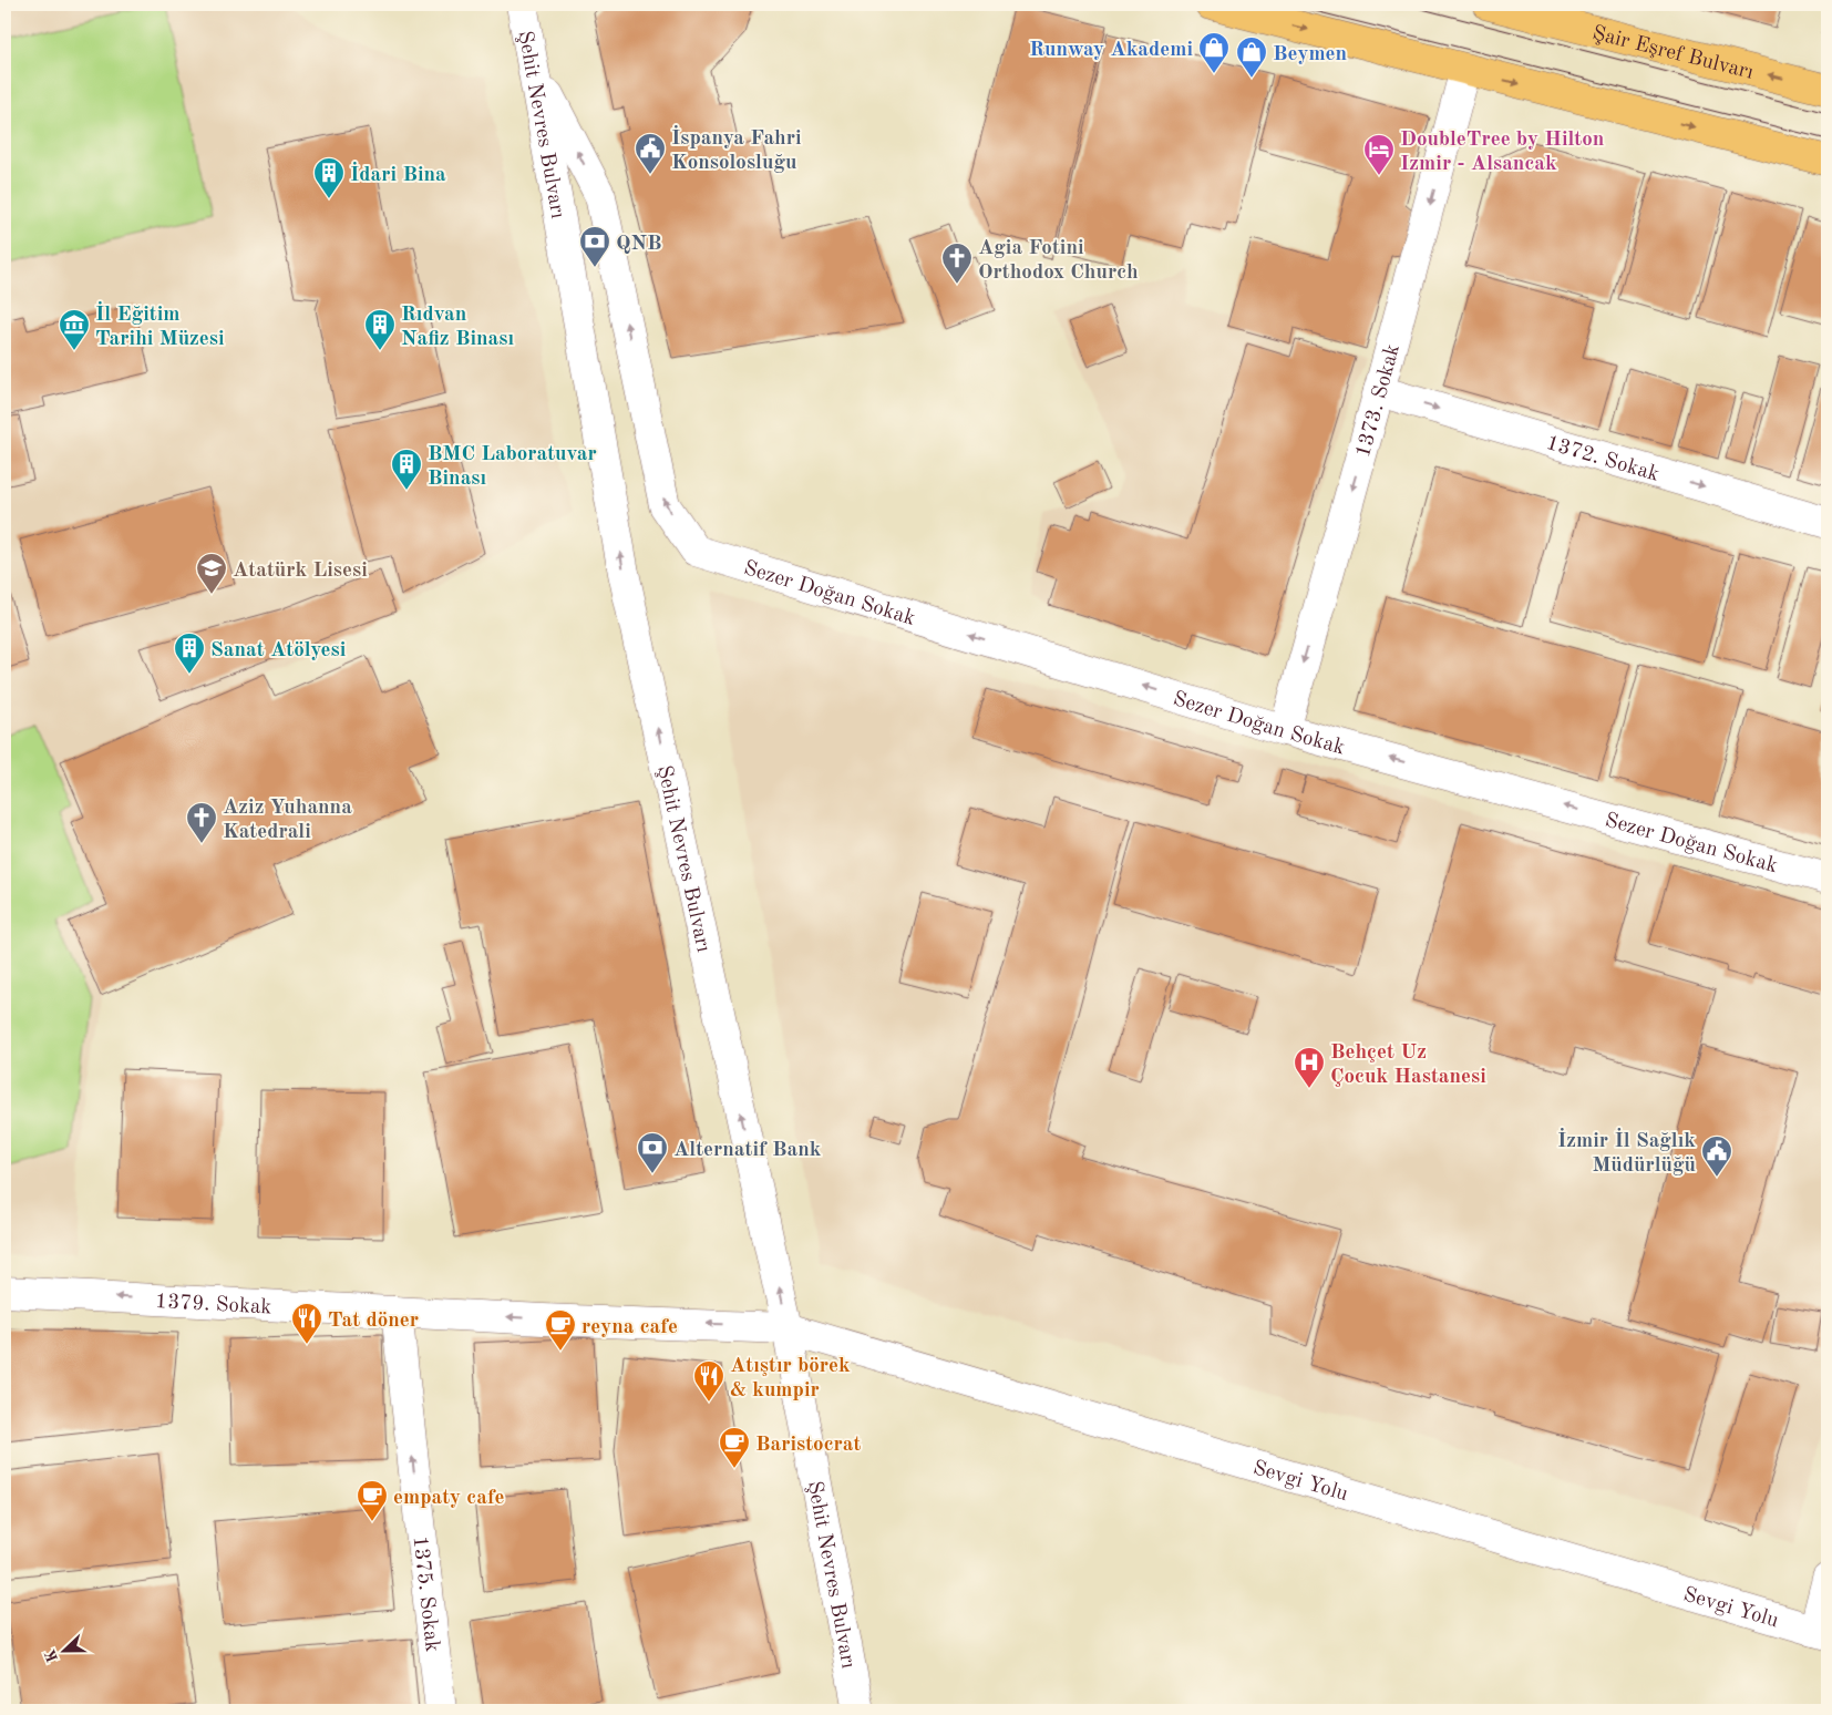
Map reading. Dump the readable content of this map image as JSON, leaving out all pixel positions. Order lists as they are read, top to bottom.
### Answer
{
  "streets": {
    "main road": ["Şair Eşref Bulvarı"],
    "street": [
      "Şehit Nevres Bulvarı",
      "1373. Sokak",
      "1372. Sokak",
      "Sezer Doğan Sokak",
      "1379. Sokak",
      "Sevgi Yolu",
      "1375. Sokak"
    ]
  },
  "crossings": [
    ["Şehit Nevres Bulvarı", "Sezer Doğan Sokak"],
    ["Şehit Nevres Bulvarı", "1379. Sokak"],
    ["Şehit Nevres Bulvarı", "Sevgi Yolu"],
    ["1373. Sokak", "1372. Sokak"],
    ["1373. Sokak", "Sezer Doğan Sokak"],
    ["1379. Sokak", "Sevgi Yolu"],
    ["1379. Sokak", "1375. Sokak"]
  ],
  "one_way": [
    "Şehit Nevres Bulvarı",
    "1373. Sokak",
    "1372. Sokak",
    "Sezer Doğan Sokak",
    "1379. Sokak",
    "1375. Sokak"
  ],
  "places": {
    "shop": ["Runway Akademi", "Beymen"],
    "public building": ["İspanya Fahri Konsolosluğu", "İzmir İl Sağlık Müdürlüğü"],
    "hotel": ["DoubleTree by Hilton Izmir - Alsancak"],
    "building": [
      "İdari Bina",
      "Rıdvan Nafiz Binası",
      "BMC Laboratuvar Binası",
      "Sanat Atölyesi"
    ],
    "bank": ["QNB", "Alternatif Bank"],
    "church": ["Agia Fotini Orthodox Church", "Aziz Yuhanna Katedrali"],
    "museum": ["İl Eğitim Tarihi Müzesi"],
    "school or university": ["Atatürk Lisesi"],
    "hospital": ["Behçet Uz Çocuk Hastanesi"],
    "restaurant": ["Tat döner", "Atıştır börek & kumpir"],
    "cafe": ["reyna cafe", "Baristocrat", "empaty cafe"]
  },
  "north": "left"
}
